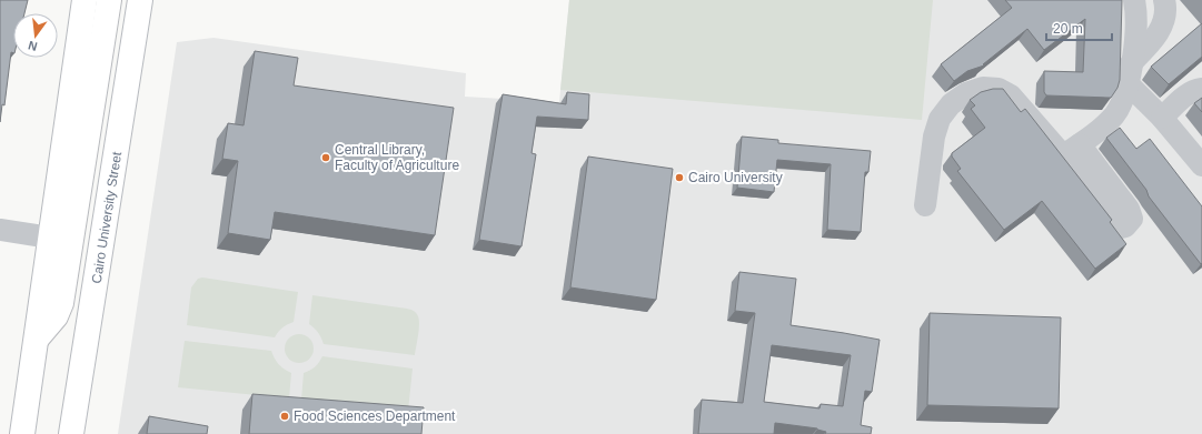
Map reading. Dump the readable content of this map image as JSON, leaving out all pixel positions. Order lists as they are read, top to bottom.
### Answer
{
  "streets": {
    "main road": ["Cairo University Street"]
  },
  "places": ["Central Library, Faculty of Agriculture", "Cairo University", "Food Sciences Department"],
  "scale_bar": "20 m",
  "north": "bottom"
}
